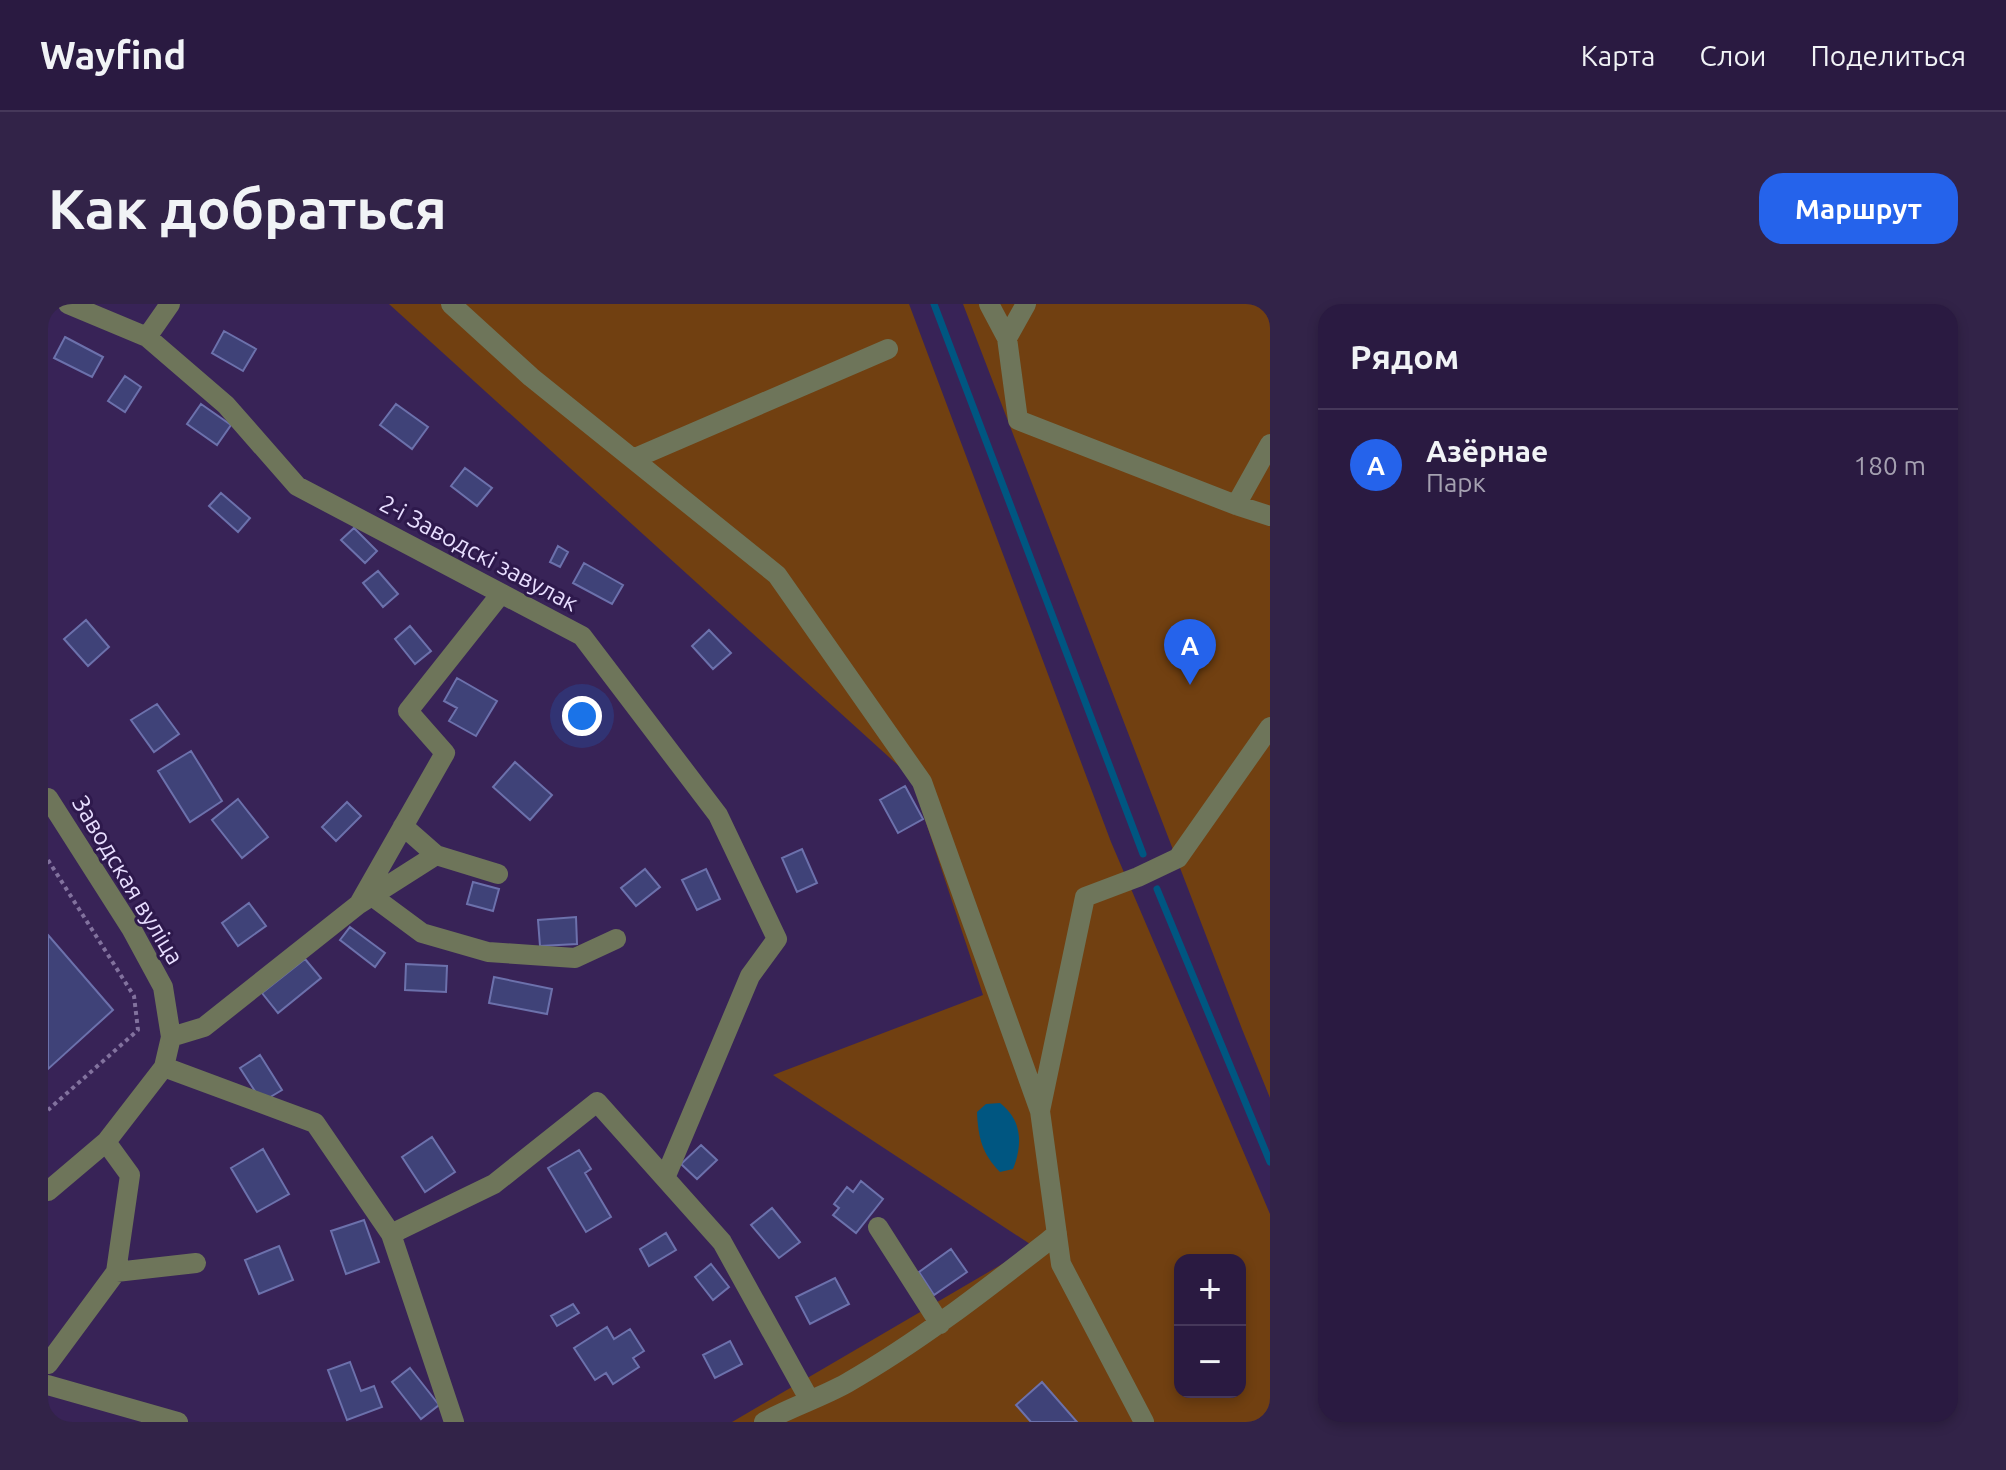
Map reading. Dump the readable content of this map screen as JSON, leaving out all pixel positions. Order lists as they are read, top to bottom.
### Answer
{
  "streets": {
    "street": ["2-і Заводскі завулак", "Заводская вуліца"]
  },
  "page": {
    "header": "Wayfind",
    "nav": ["Карта", "Слои", "Поделиться"],
    "buttons": "Маршрут",
    "title": "Как добраться",
    "heading": "Рядом",
    "list": [
      {
        "mark": "A",
        "name": "Азёрнае",
        "note": "Парк",
        "value": "180 m"
      }
    ],
    "pins": "A",
    "map_buttons": ["+", "−"]
  }
}
